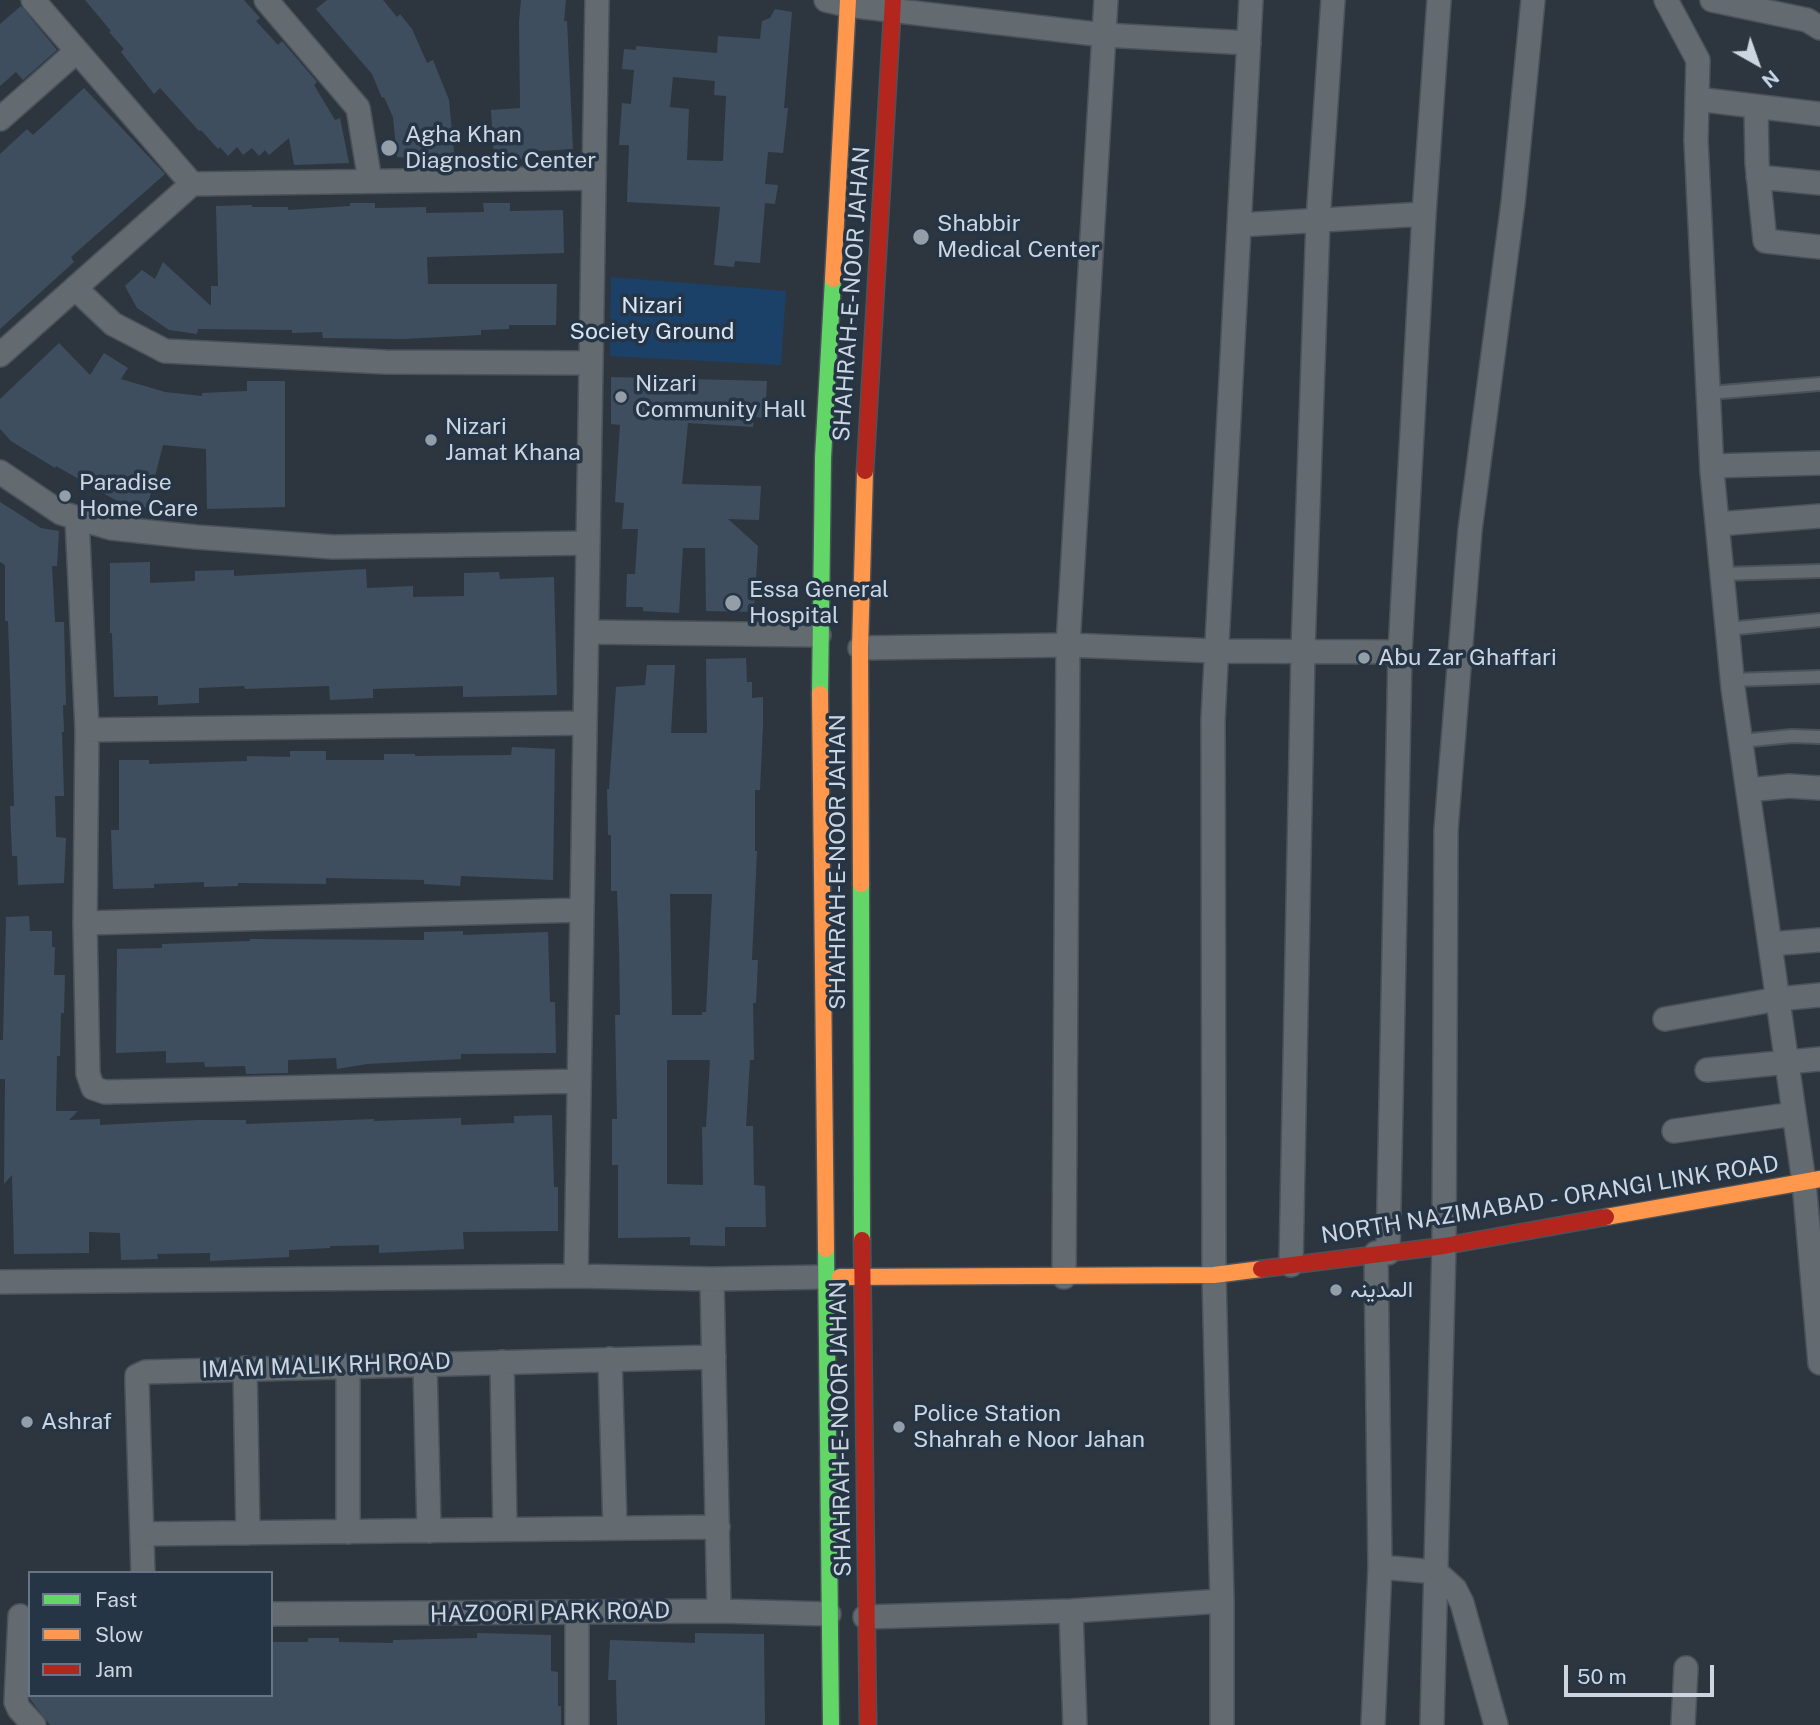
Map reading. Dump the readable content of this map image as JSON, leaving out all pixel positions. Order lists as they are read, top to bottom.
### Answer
{
  "streets": {
    "main road": ["SHAHRAH-E-NOOR JAHAN", "NORTH NAZIMABAD - ORANGI LINK ROAD"],
    "street": ["IMAM MALIK RH ROAD", "HAZOORI PARK ROAD"]
  },
  "crossings": [
    ["SHAHRAH-E-NOOR JAHAN", "NORTH NAZIMABAD - ORANGI LINK ROAD"],
    ["SHAHRAH-E-NOOR JAHAN", "HAZOORI PARK ROAD"]
  ],
  "parks": ["Nizari Society Ground"],
  "places": [
    "Agha Khan Diagnostic Center",
    "Shabbir Medical Center",
    "Nizari Community Hall",
    "Nizari Jamat Khana",
    "Paradise Home Care",
    "Essa General Hospital",
    "Abu Zar Ghaffari",
    "المدینہ",
    "Ashraf",
    "Police Station Shahrah e Noor Jahan"
  ],
  "legend": ["Fast", "Slow", "Jam"],
  "scale_bar": "50 m",
  "north": "bottom right"
}
